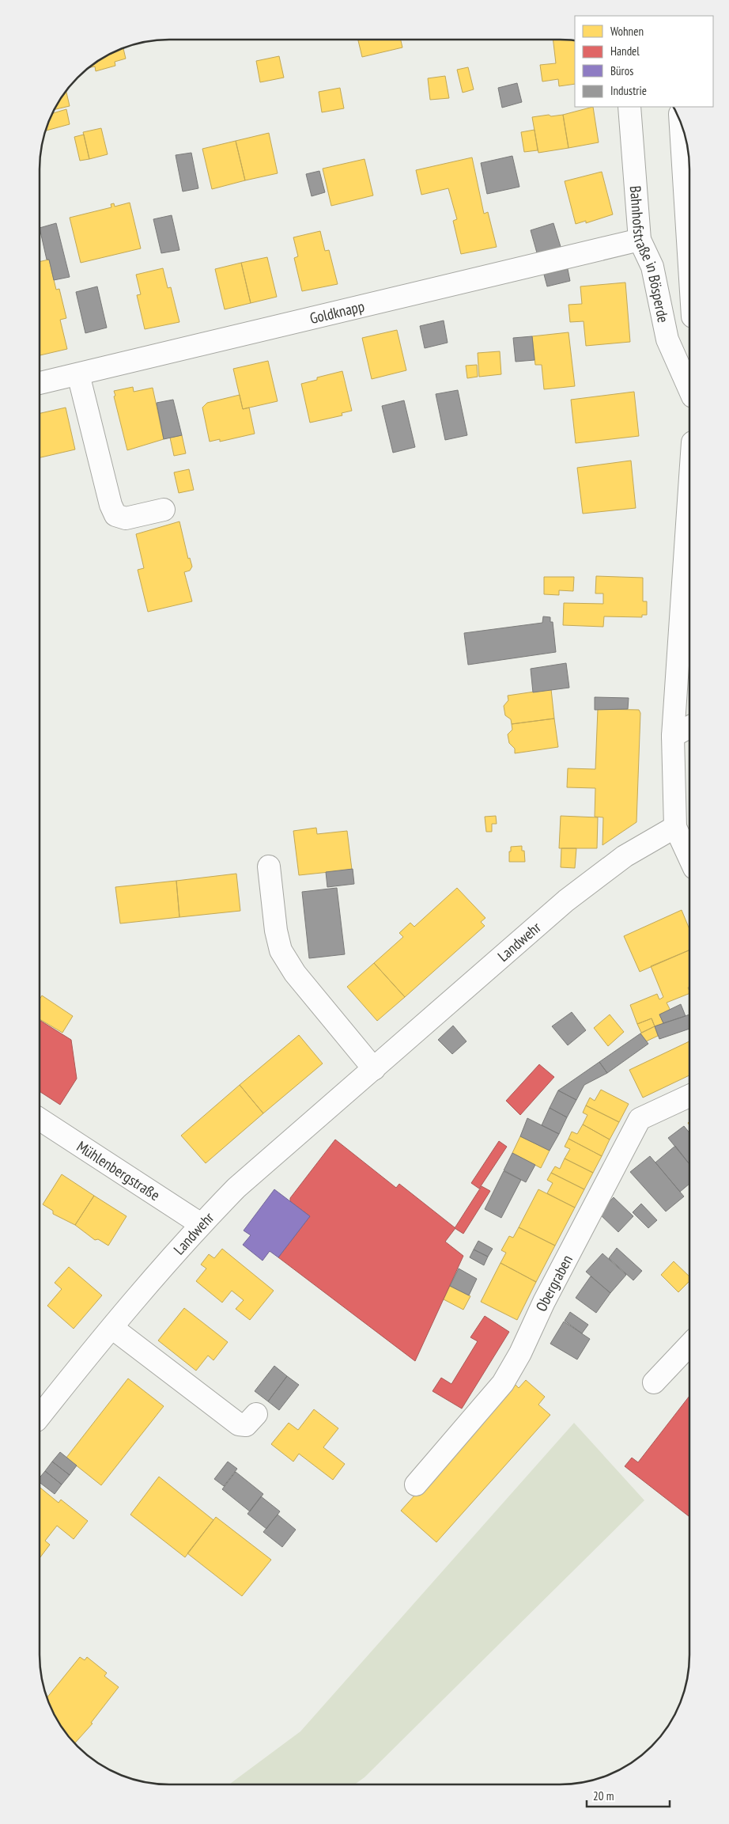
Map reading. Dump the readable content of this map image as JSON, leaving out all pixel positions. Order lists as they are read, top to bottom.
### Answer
{
  "streets": {
    "street": [
      "Bahnhofstraße in Bösperde",
      "Goldknapp",
      "Landwehr",
      "Mühlenbergstraße",
      "Obergraben"
    ]
  },
  "crossings": [
    ["Bahnhofstraße in Bösperde", "Goldknapp"],
    ["Landwehr", "Mühlenbergstraße"]
  ],
  "legend": [
    "Wohnen",
    "Handel",
    "Büros",
    "Industrie"
  ],
  "scale_bar": "20 m"
}
